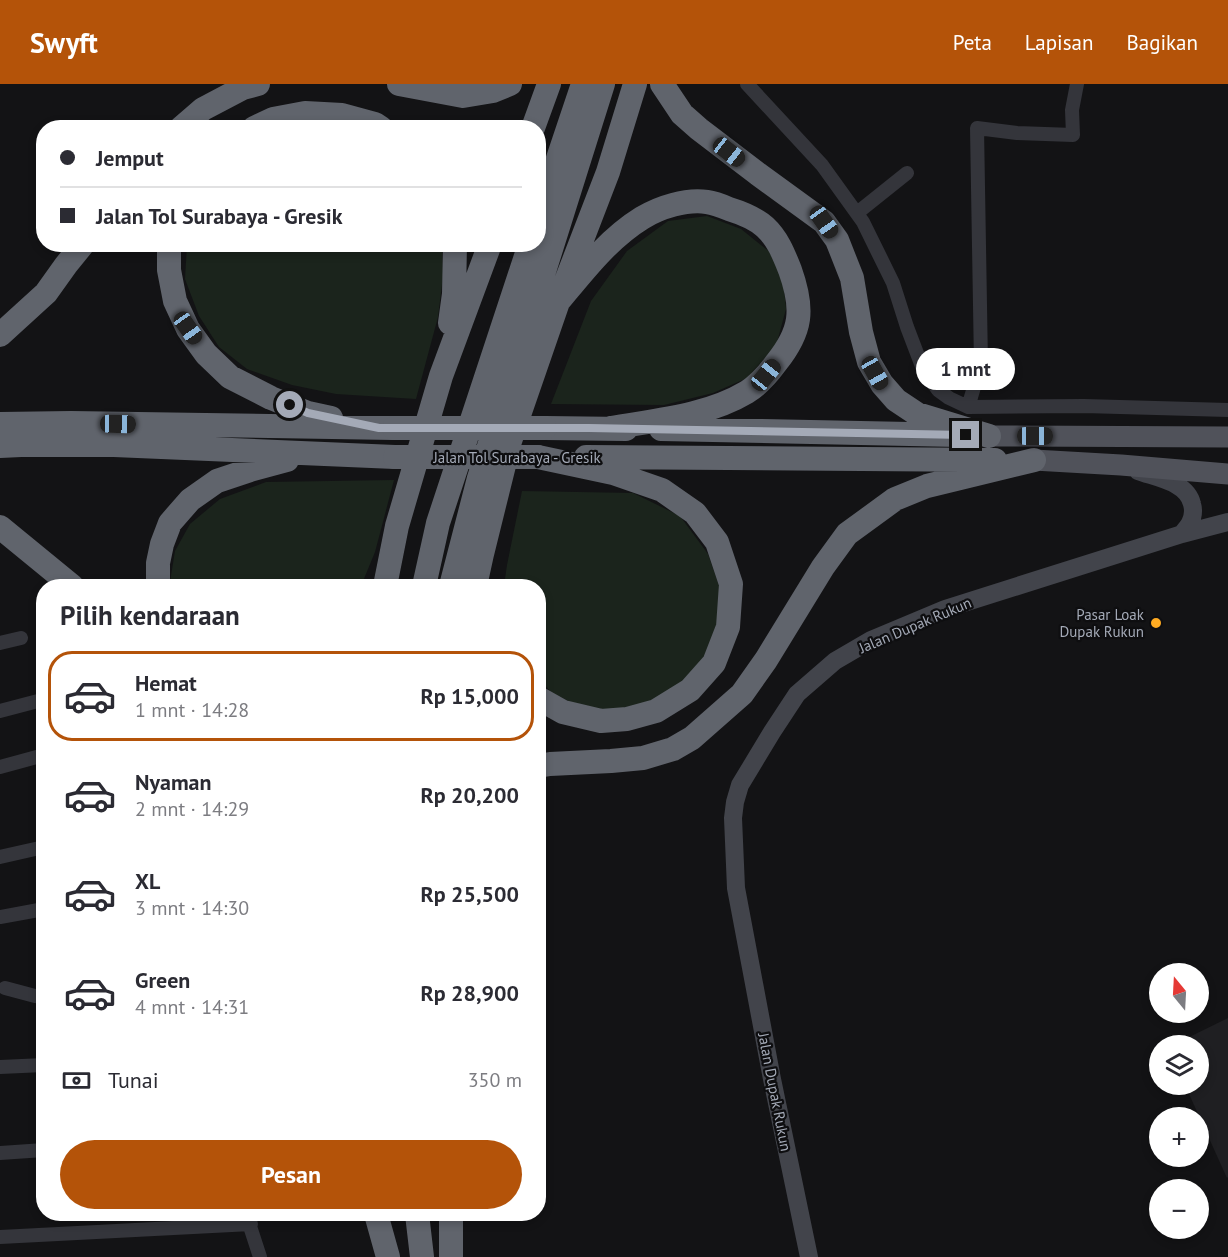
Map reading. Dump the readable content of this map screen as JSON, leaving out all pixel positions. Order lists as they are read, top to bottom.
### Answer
{
  "streets": {
    "highway": ["Jalan Tol Surabaya - Gresik"],
    "main road": ["Jalan Dupak Rukun"]
  },
  "places": ["Pasar Loak Dupak Rukun"],
  "north": "top",
  "page": {
    "header": "Swyft",
    "nav": ["Peta", "Lapisan", "Bagikan"],
    "banner": ["Jemput", "Jalan Tol Surabaya - Gresik"],
    "bubble": "1 mnt",
    "heading": "Pilih kendaraan",
    "list": [
      {
        "name": "Hemat",
        "note": "1 mnt · 14:28",
        "value": "Rp 15,000"
      },
      {
        "name": "Nyaman",
        "note": "2 mnt · 14:29",
        "value": "Rp 20,200"
      },
      {
        "name": "XL",
        "note": "3 mnt · 14:30",
        "value": "Rp 25,500"
      },
      {
        "name": "Green",
        "note": "4 mnt · 14:31",
        "value": "Rp 28,900"
      }
    ],
    "map_buttons": ["+", "−"],
    "pay": ["Tunai", "350 m"],
    "buttons": "Pesan"
  }
}
